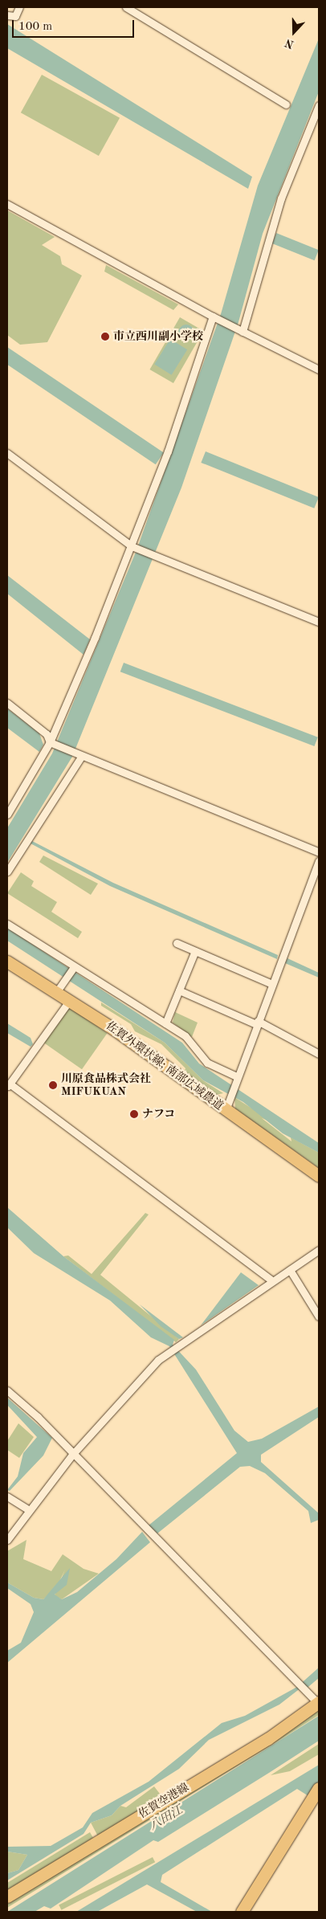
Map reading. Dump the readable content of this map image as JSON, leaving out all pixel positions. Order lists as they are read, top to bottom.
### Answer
{
  "streets": {
    "main road": ["佐賀外環状線; 南部広域農道", "佐賀空港線"]
  },
  "water": ["八田江"],
  "places": ["市立西川副小学校", "川原食品株式会社 MIFUKUAN", "ナフコ"],
  "scale_bar": "100 m",
  "north": "bottom"
}
